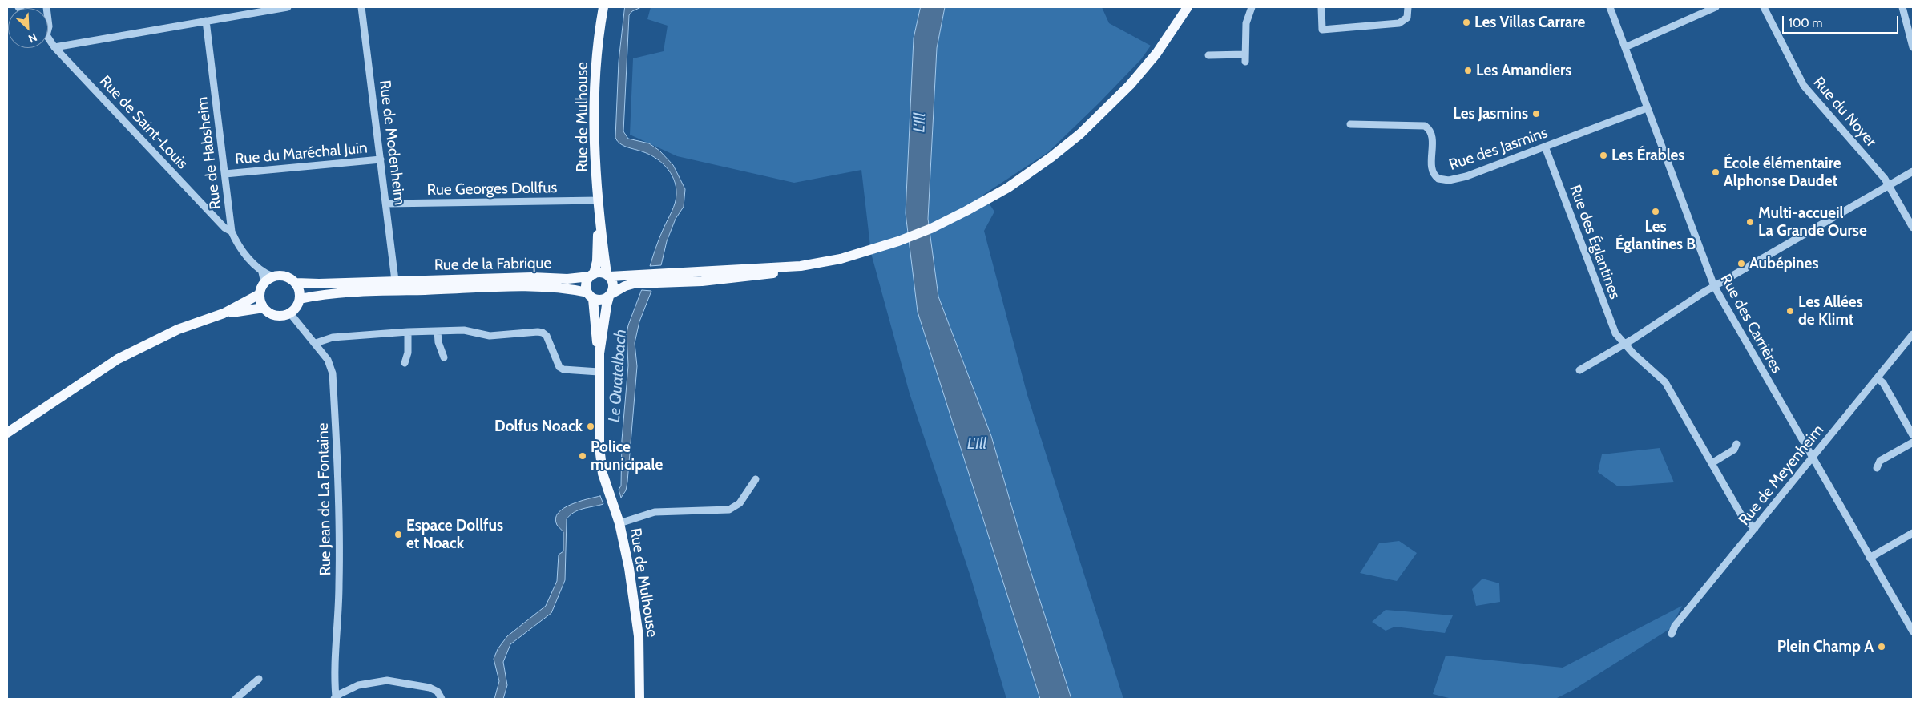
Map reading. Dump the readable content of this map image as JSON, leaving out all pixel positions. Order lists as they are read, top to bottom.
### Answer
{
  "streets": {
    "main road": ["Rue de Mulhouse", "Rue de la Fabrique"],
    "street": [
      "Rue du Noyer",
      "Rue de Saint-Louis",
      "Rue de Modenheim",
      "Rue des Jasmins",
      "Rue de Habsheim",
      "Rue du Maréchal Juin",
      "Rue Georges Dollfus",
      "Rue des Églantines",
      "Rue des Carrières",
      "Rue de Meyenheim",
      "Rue Jean de La Fontaine"
    ]
  },
  "crossings": [
    ["Rue de Mulhouse", "Rue Georges Dollfus"],
    ["Rue de Mulhouse", "Rue de la Fabrique"],
    ["Rue de Saint-Louis", "Rue de Habsheim"],
    ["Rue de Modenheim", "Rue du Maréchal Juin"],
    ["Rue de Modenheim", "Rue Georges Dollfus"],
    ["Rue de Modenheim", "Rue de la Fabrique"],
    ["Rue des Jasmins", "Rue des Églantines"],
    ["Rue des Jasmins", "Rue des Carrières"],
    ["Rue de Habsheim", "Rue du Maréchal Juin"],
    ["Rue de Habsheim", "Rue de la Fabrique"],
    ["Rue de Habsheim", "Rue Jean de La Fontaine"],
    ["Rue des Églantines", "Rue de Meyenheim"],
    ["Rue de la Fabrique", "Rue Jean de La Fontaine"],
    ["Rue des Carrières", "Rue de Meyenheim"]
  ],
  "water": ["L'Ill", "Le Quatelbach"],
  "places": [
    "Les Villas Carrare",
    "Les Amandiers",
    "Les Jasmins",
    "Les Érables",
    "École élémentaire Alphonse Daudet",
    "Les Églantines B",
    "Multi-accueil La Grande Ourse",
    "Aubépines",
    "Les Allées de Klimt",
    "Dolfus Noack",
    "Police municipale",
    "Espace Dollfus et Noack",
    "Plein Champ A"
  ],
  "scale_bar": "100 m",
  "north": "bottom right"
}
